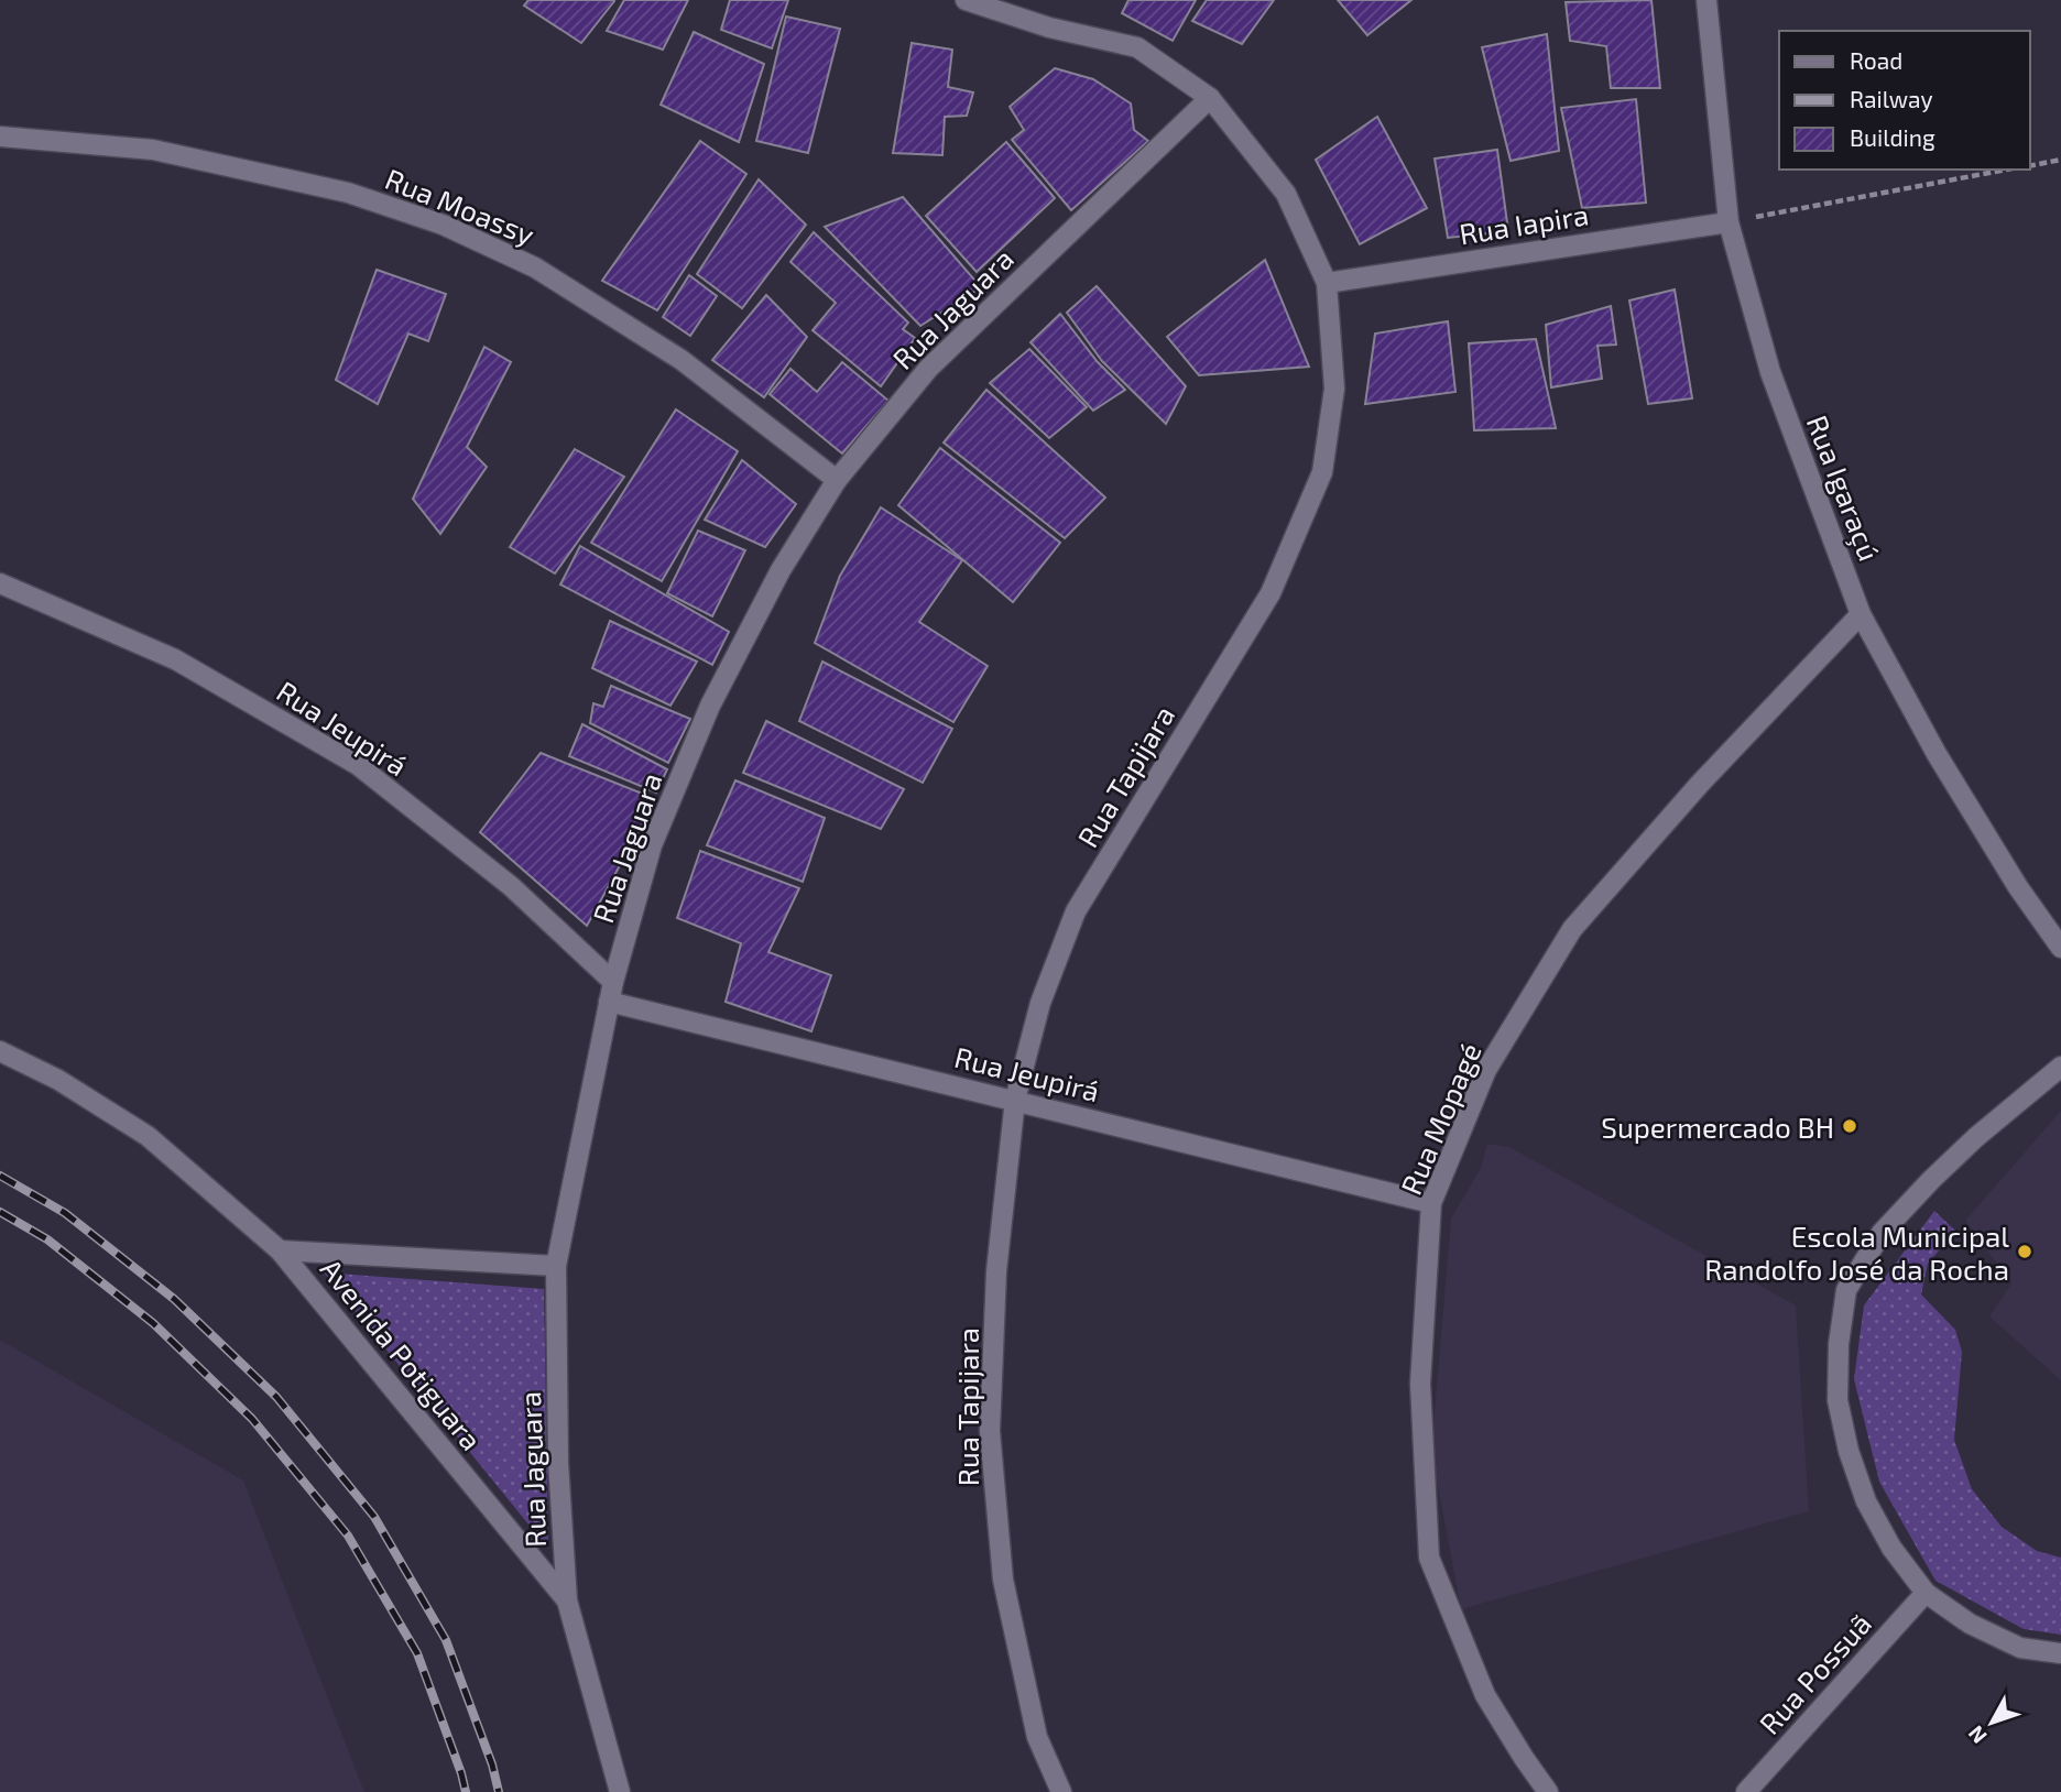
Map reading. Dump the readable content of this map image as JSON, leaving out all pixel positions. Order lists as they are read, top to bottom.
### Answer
{
  "streets": {
    "street": [
      "Rua Moassy",
      "Rua Iapira",
      "Rua Jaguara",
      "Rua Igaraçú",
      "Rua Jeupirá",
      "Rua Tapijara",
      "Rua Mopagé",
      "Avenida Potiguara",
      "Rua Possuã"
    ]
  },
  "crossings": [
    ["Rua Moassy", "Rua Jaguara"],
    ["Rua Iapira", "Rua Igaraçú"],
    ["Rua Iapira", "Rua Tapijara"],
    ["Rua Jaguara", "Rua Jeupirá"],
    ["Rua Jaguara", "Rua Tapijara"],
    ["Rua Jaguara", "Avenida Potiguara"],
    ["Rua Igaraçú", "Rua Mopagé"],
    ["Rua Jeupirá", "Rua Tapijara"],
    ["Rua Jeupirá", "Rua Mopagé"]
  ],
  "places": ["Supermercado BH", "Escola Municipal Randolfo José da Rocha"],
  "legend": ["Road", "Railway", "Building"],
  "north": "bottom left"
}
